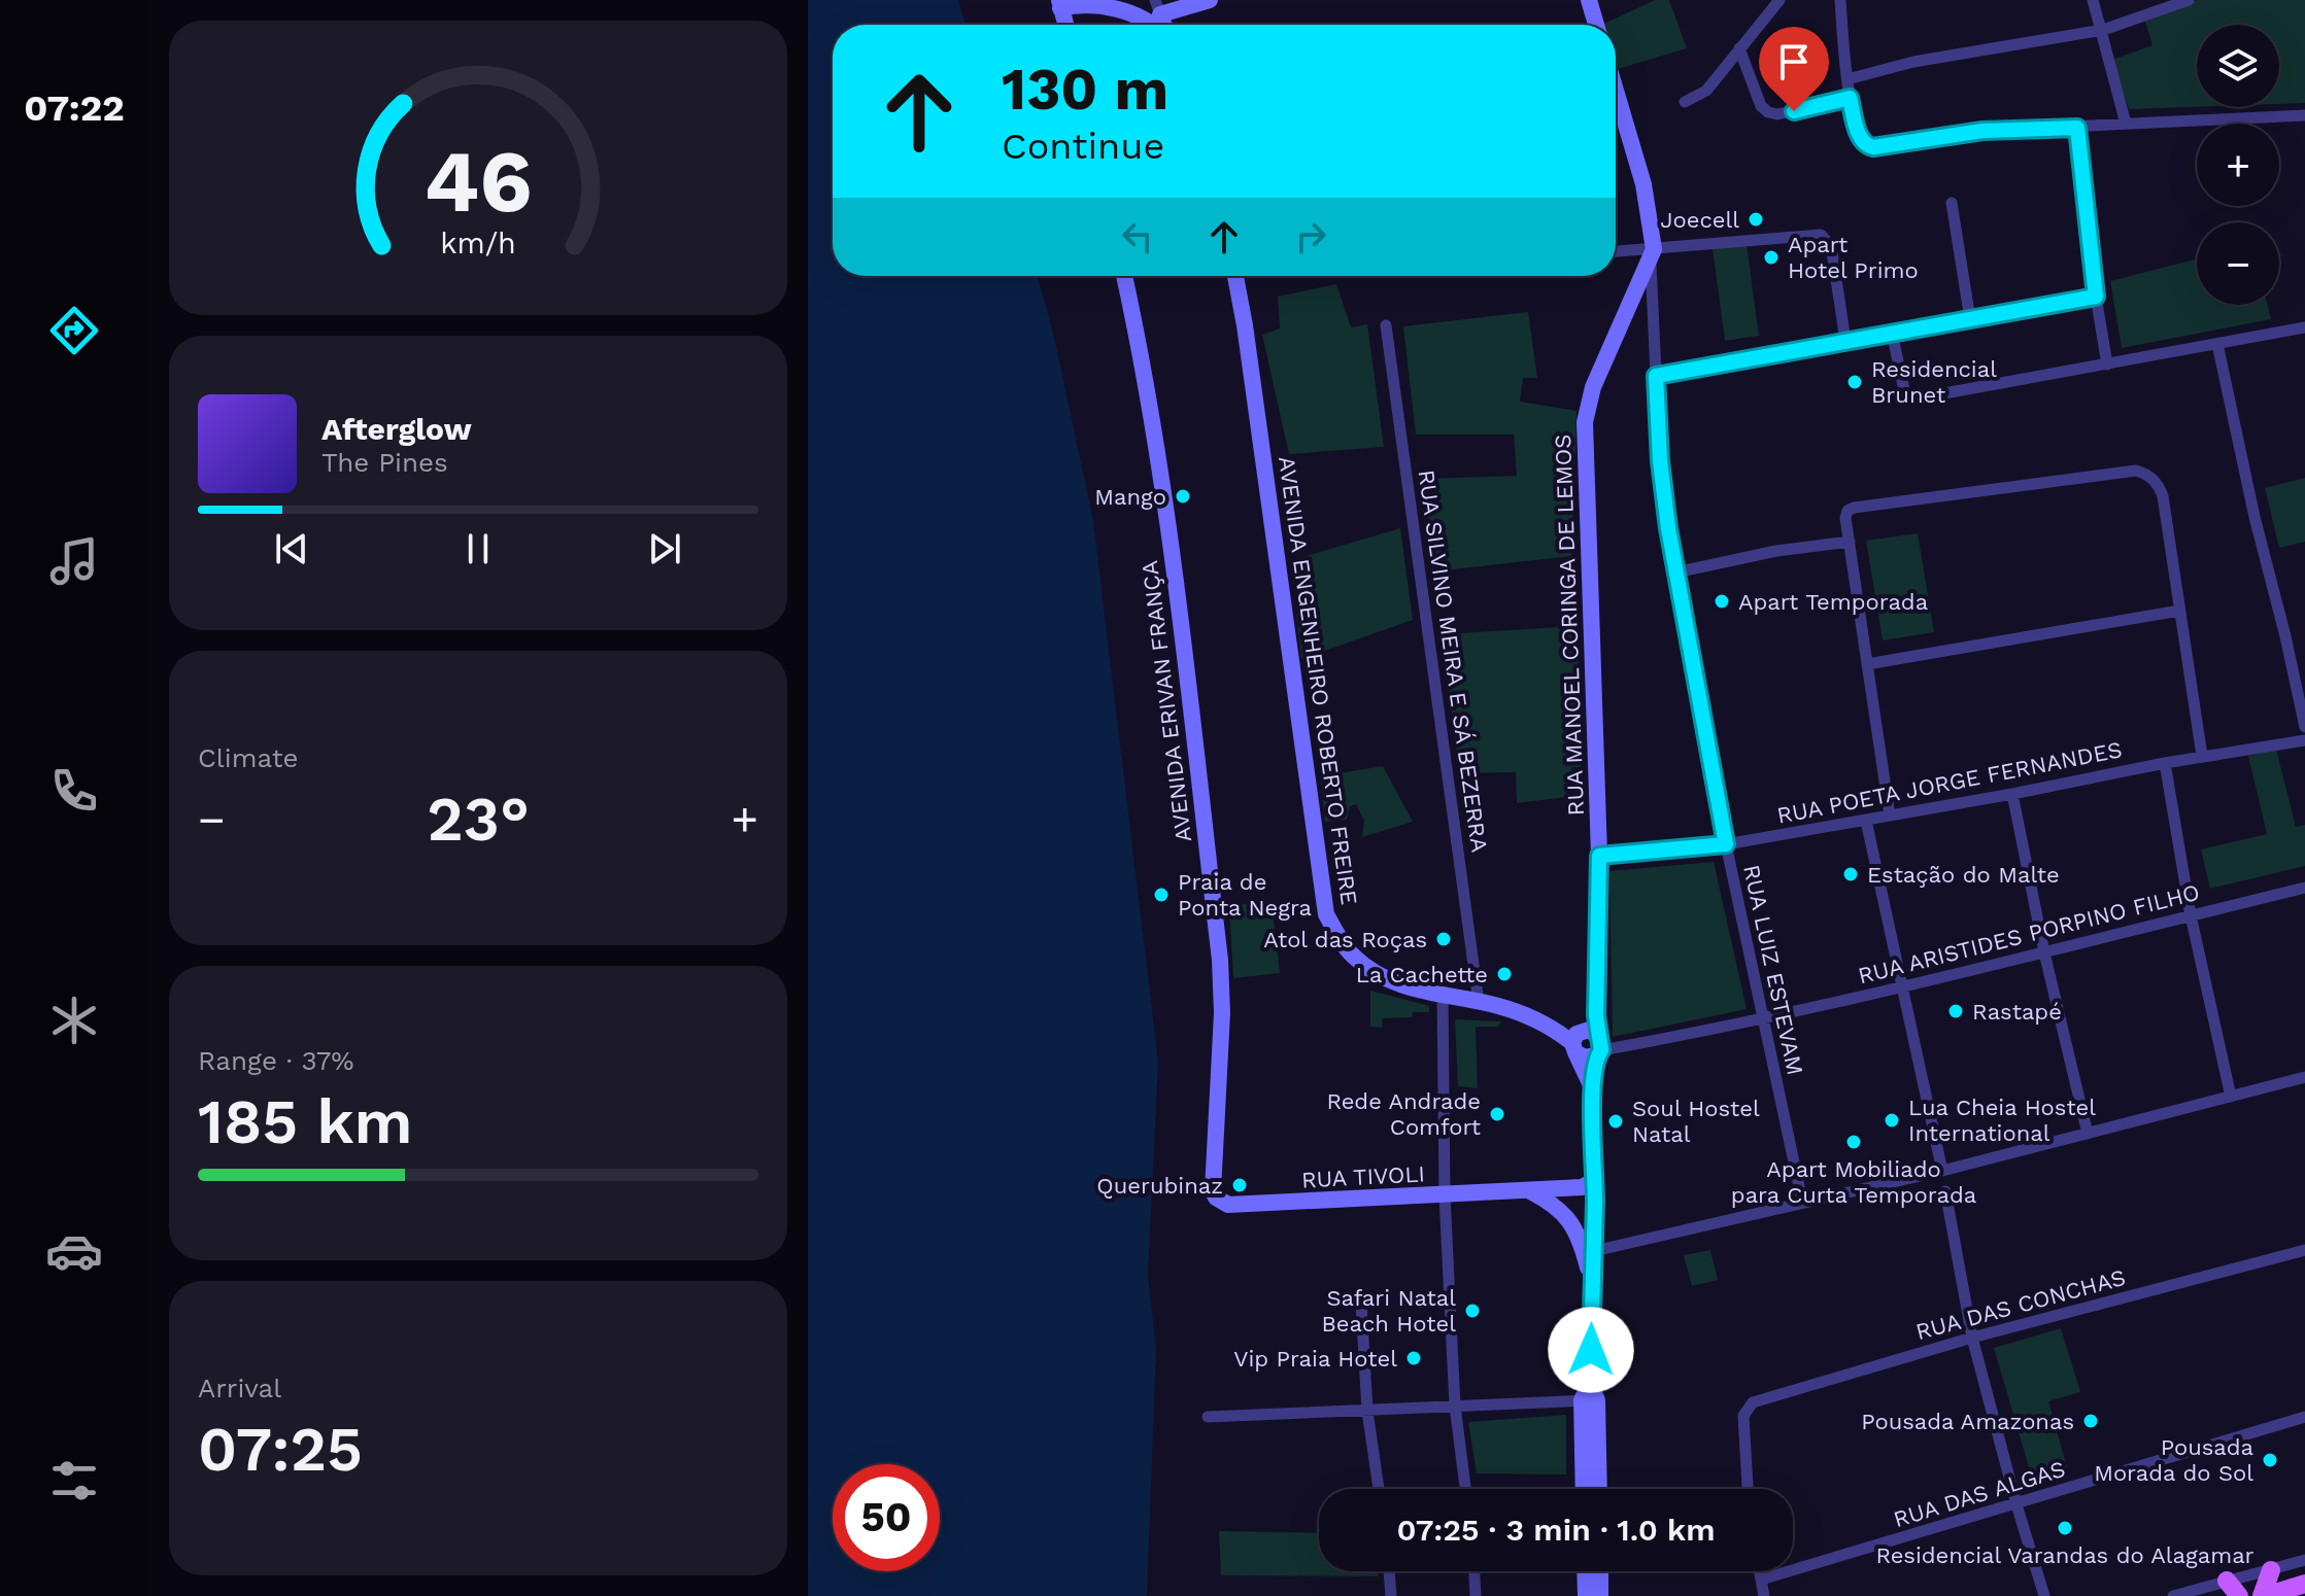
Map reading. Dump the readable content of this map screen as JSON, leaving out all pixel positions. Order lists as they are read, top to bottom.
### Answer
{
  "streets": {
    "street": [
      "RUA MANOEL CORINGA DE LEMOS",
      "RUA SILVINO MEIRA E SÁ BEZERRA",
      "AVENIDA ENGENHEIRO ROBERTO FREIRE",
      "AVENIDA ERIVAN FRANÇA",
      "RUA POETA JORGE FERNANDES",
      "RUA ARISTIDES PORPINO FILHO",
      "RUA LUIZ ESTEVAM",
      "RUA TIVOLI",
      "RUA DAS CONCHAS",
      "RUA DAS ALGAS"
    ]
  },
  "crossings": [
    ["RUA MANOEL CORINGA DE LEMOS", "RUA POETA JORGE FERNANDES"],
    ["RUA MANOEL CORINGA DE LEMOS", "RUA ARISTIDES PORPINO FILHO"],
    ["RUA MANOEL CORINGA DE LEMOS", "RUA LUIZ ESTEVAM"],
    ["RUA SILVINO MEIRA E SÁ BEZERRA", "AVENIDA ENGENHEIRO ROBERTO FREIRE"],
    ["AVENIDA ERIVAN FRANÇA", "RUA TIVOLI"],
    ["RUA POETA JORGE FERNANDES", "RUA LUIZ ESTEVAM"],
    ["RUA ARISTIDES PORPINO FILHO", "RUA LUIZ ESTEVAM"]
  ],
  "places": [
    "Joecell",
    "Apart Hotel Primo",
    "Residencial Brunet",
    "Mango",
    "Apart Temporada",
    "Estação do Malte",
    "Praia de Ponta Negra",
    "Atol das Roças",
    "La Cachette",
    "Rastapé",
    "Rede Andrade Comfort",
    "Lua Cheia Hostel International",
    "Soul Hostel Natal",
    "Apart Mobiliado para Curta Temporada",
    "Querubinaz",
    "Safari Natal Beach Hotel",
    "Vip Praia Hotel",
    "Pousada Amazonas",
    "Pousada Morada do Sol",
    "Residencial Varandas do Alagamar"
  ],
  "page": {
    "tabs": "07:22",
    "map_buttons": ["+", "−"],
    "turn": ["130 m", "Continue"],
    "song": ["Afterglow", "The Pines"],
    "tile": [
      "Climate",
      ["Range · 37%", "185 km"],
      ["Arrival", "07:25"]
    ],
    "heat": ["−", "23°", "+"],
    "limit": "50",
    "trip": "07:25 · 3 min · 1.0 km",
    "gauge": ["46", "km/h"]
  }
}
